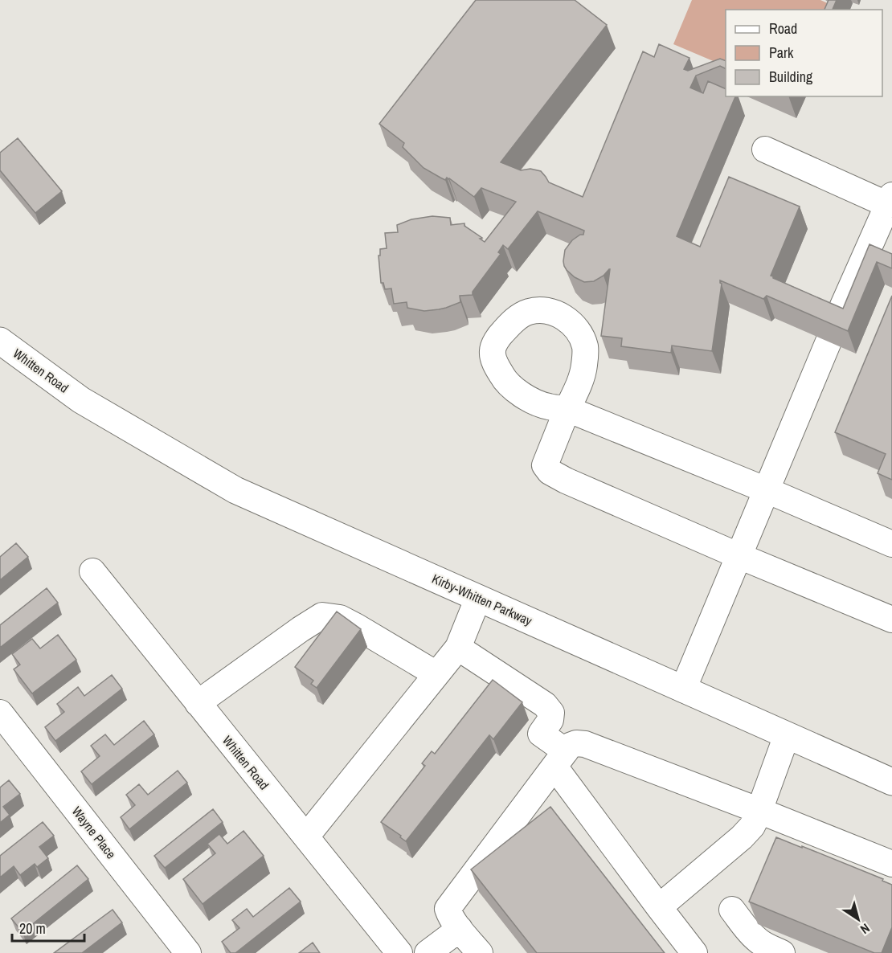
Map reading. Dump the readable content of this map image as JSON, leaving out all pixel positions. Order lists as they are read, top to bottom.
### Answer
{
  "streets": {
    "main road": ["Whitten Road", "Kirby-Whitten Parkway"],
    "street": ["Wayne Place"]
  },
  "crossings": [
    ["Whitten Road", "Kirby-Whitten Parkway"]
  ],
  "legend": ["Road", "Park", "Building"],
  "scale_bar": "20 m",
  "north": "bottom right"
}
